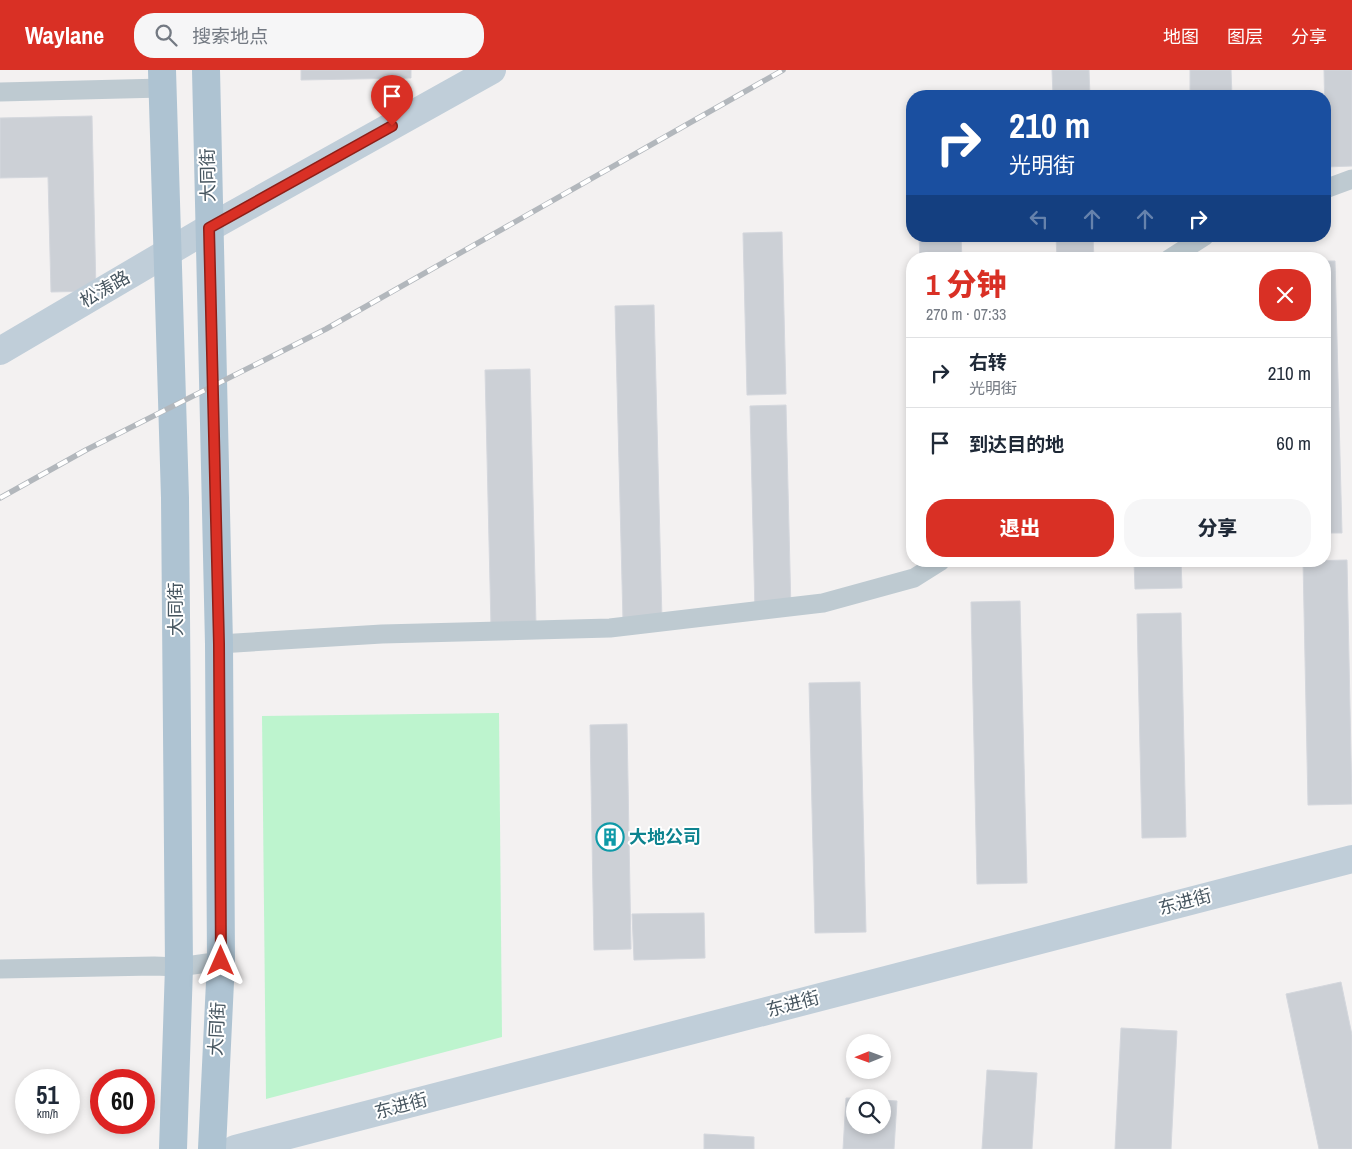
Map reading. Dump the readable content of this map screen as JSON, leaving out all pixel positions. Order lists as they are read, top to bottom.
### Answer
{
  "streets": {
    "main road": ["大同街", "松涛路", "东进街"]
  },
  "crossings": [
    ["大同街", "松涛路"]
  ],
  "places": {
    "building": ["大地公司"]
  },
  "north": "left",
  "page": {
    "header": "Waylane",
    "search": "搜索地点",
    "nav": ["地图", "图层", "分享"],
    "turn": ["210 m", "光明街"],
    "heading": ["1 分钟", "270 m · 07:33"],
    "list": [
      {
        "name": "右转",
        "note": "光明街",
        "value": "210 m"
      },
      {
        "name": "到达目的地",
        "value": "60 m"
      }
    ],
    "buttons": ["退出", "分享"],
    "speed": "51 km/h",
    "limit": "60"
  }
}
